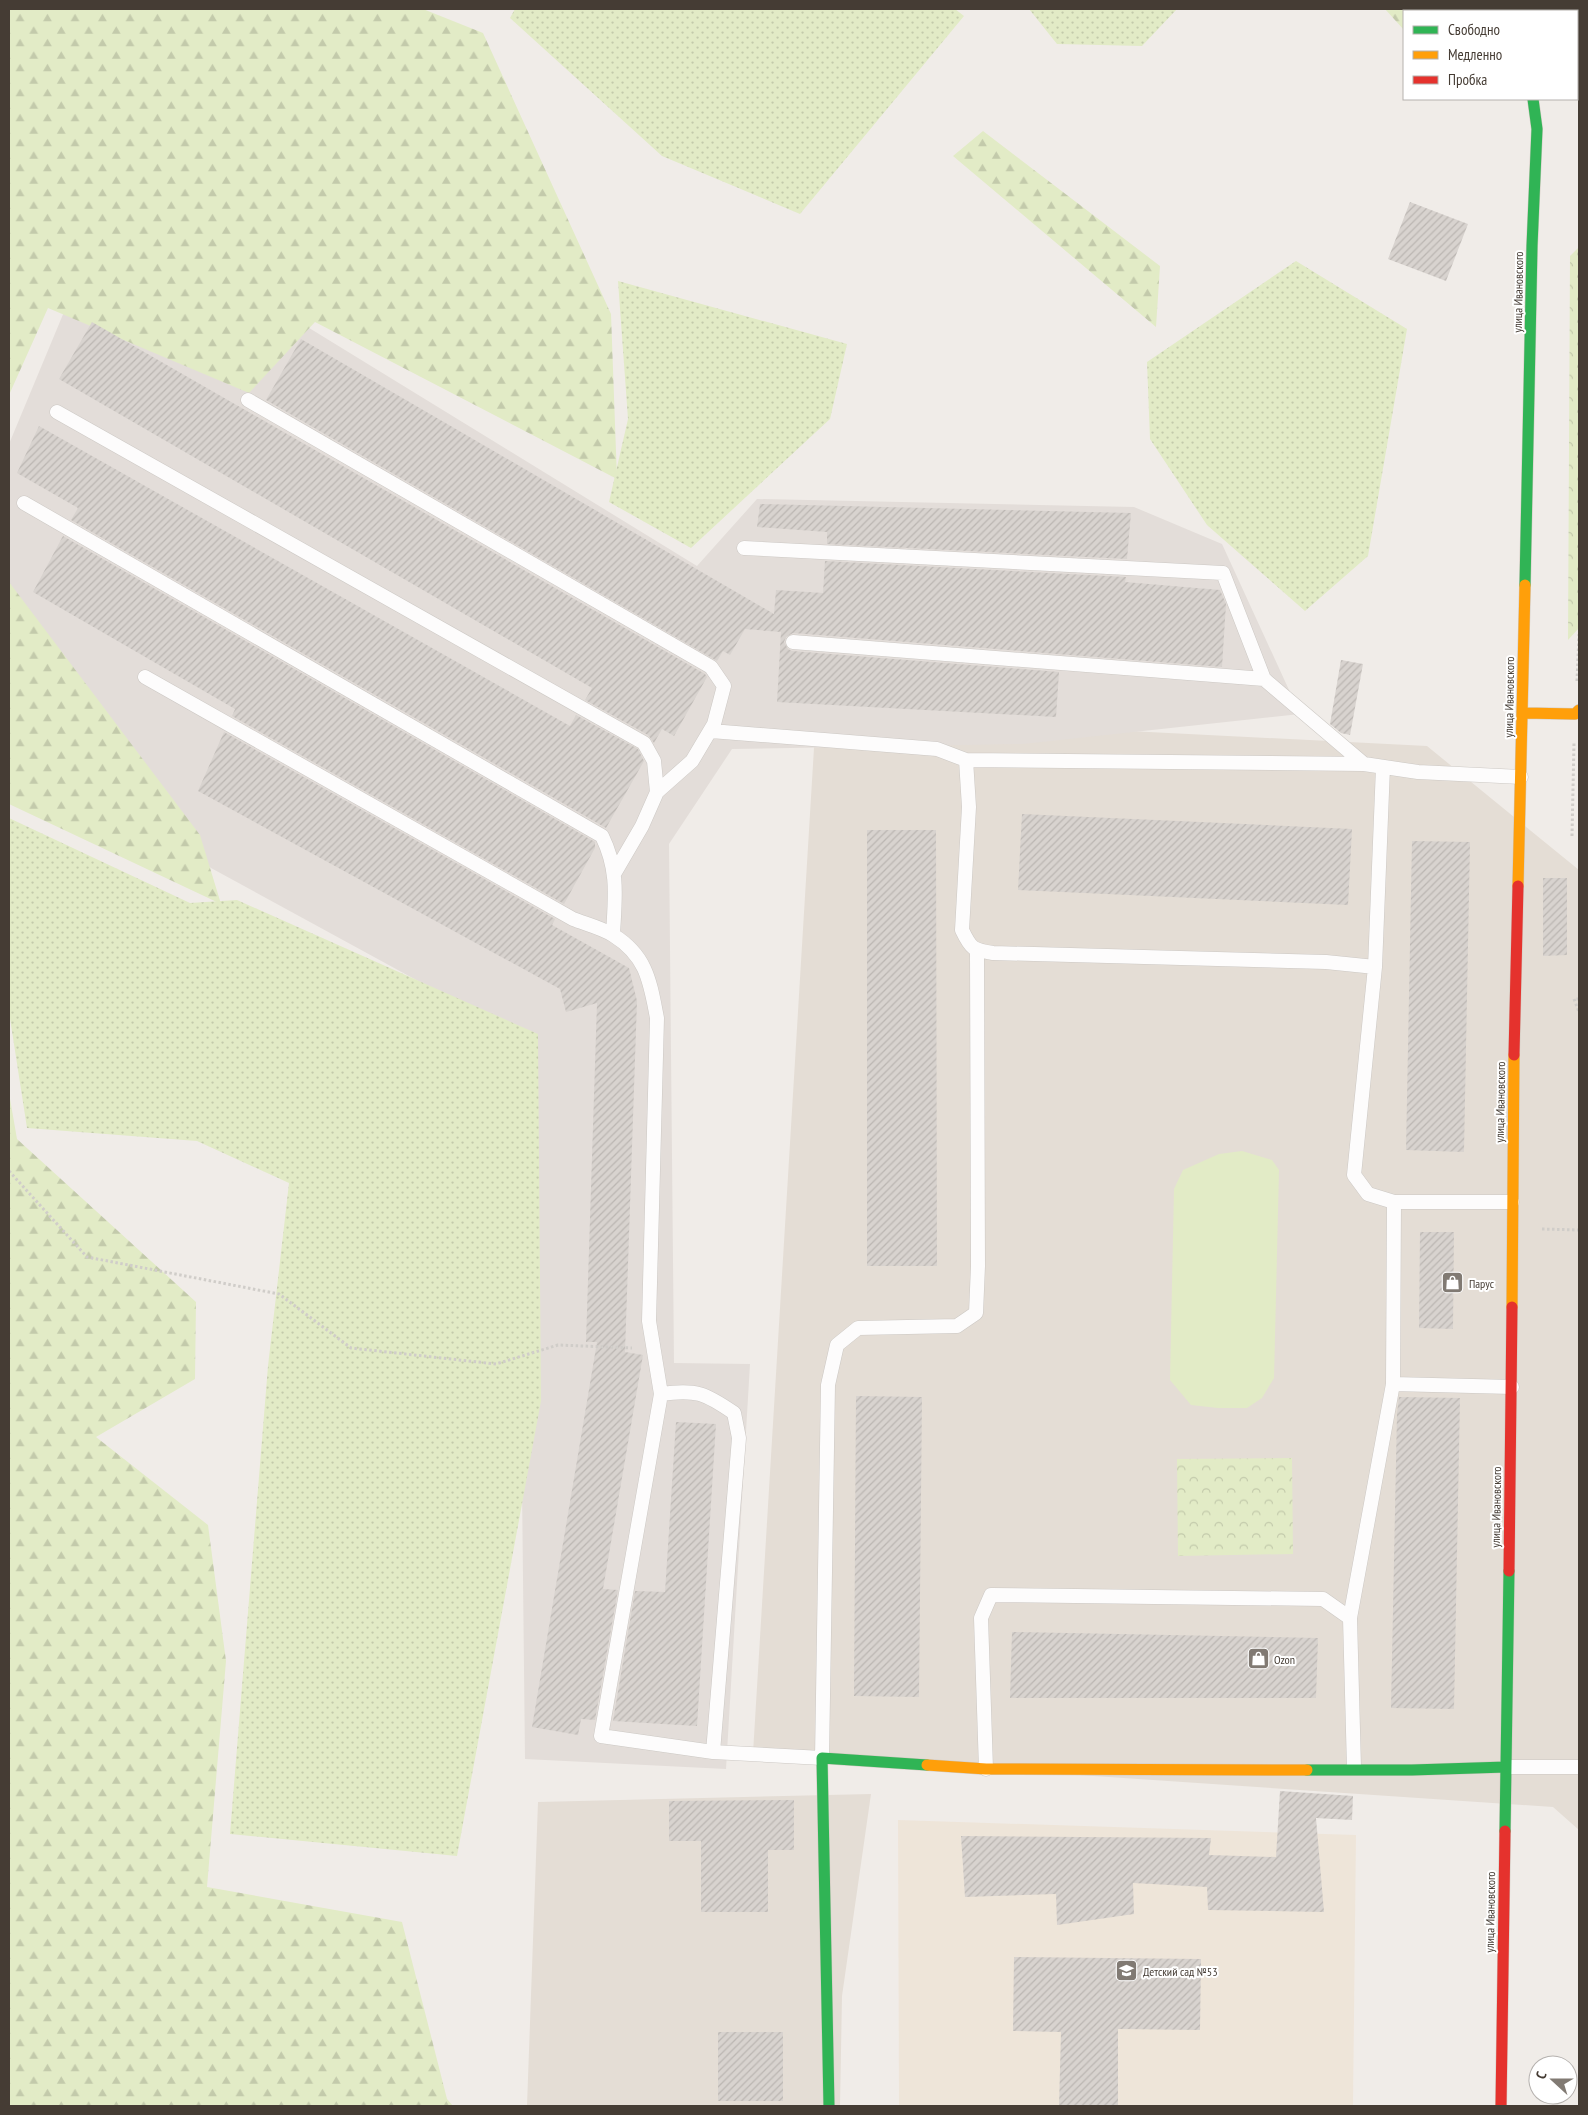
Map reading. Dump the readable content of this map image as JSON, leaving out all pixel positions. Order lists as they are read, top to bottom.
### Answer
{
  "streets": {
    "main road": ["улица Ивановского"]
  },
  "places": {
    "shop": ["Парус", "Ozon"],
    "school or university": ["Детский сад №53"]
  },
  "legend": ["Свободно", "Медленно", "Пробка"],
  "north": "left"
}
